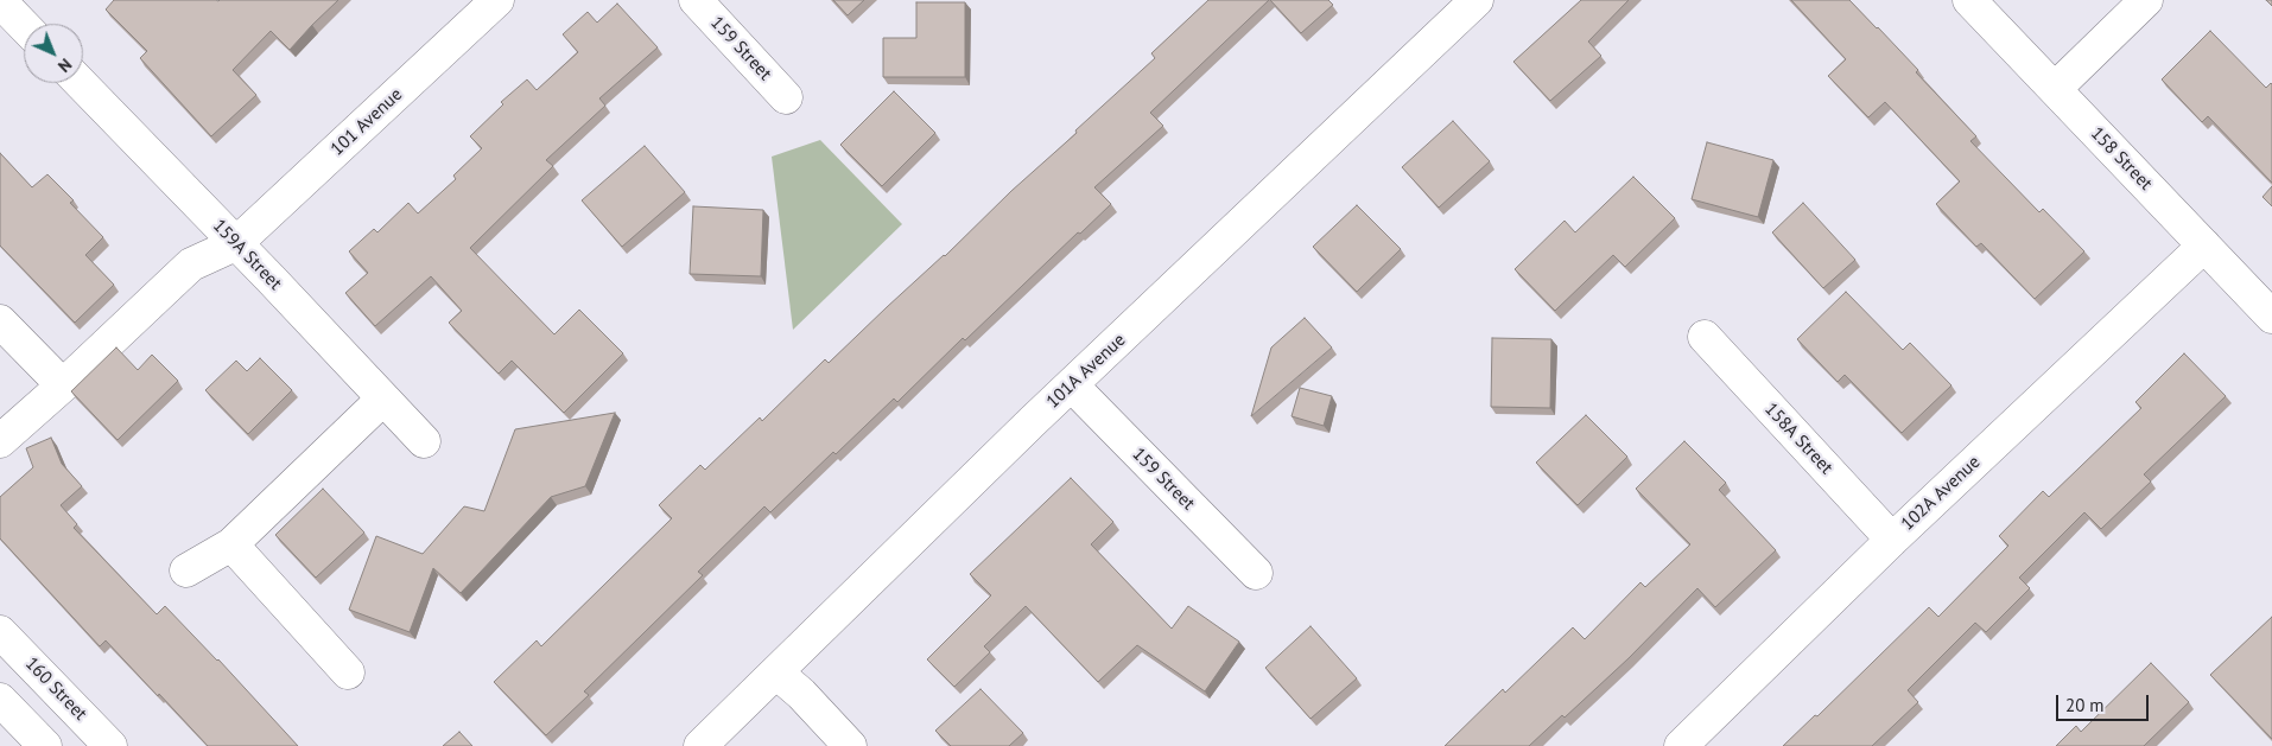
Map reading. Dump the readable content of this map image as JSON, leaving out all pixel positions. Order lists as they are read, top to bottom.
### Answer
{
  "streets": {
    "street": [
      "159 Street",
      "101 Avenue",
      "158 Street",
      "159A Street",
      "101A Avenue",
      "158A Street",
      "102A Avenue",
      "160 Street"
    ]
  },
  "crossings": [
    ["159 Street", "101A Avenue"],
    ["101 Avenue", "159A Street"],
    ["158 Street", "102A Avenue"],
    ["158A Street", "102A Avenue"]
  ],
  "scale_bar": "20 m",
  "north": "bottom right"
}
